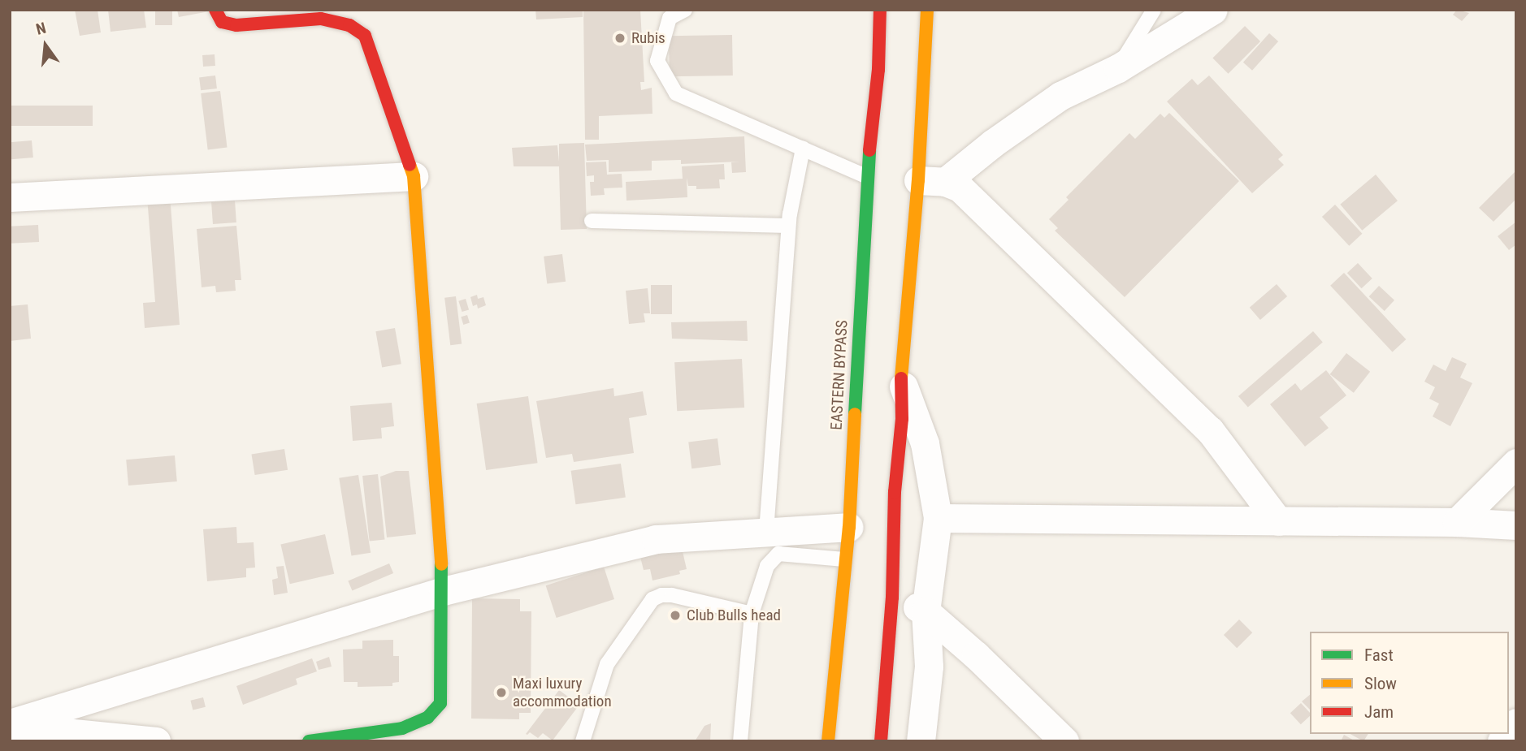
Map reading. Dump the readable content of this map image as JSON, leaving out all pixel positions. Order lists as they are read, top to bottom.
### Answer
{
  "streets": {
    "main road": ["EASTERN BYPASS"]
  },
  "places": ["Rubis", "Club Bulls head", "Maxi luxury accommodation"],
  "legend": ["Fast", "Slow", "Jam"],
  "north": "top"
}
